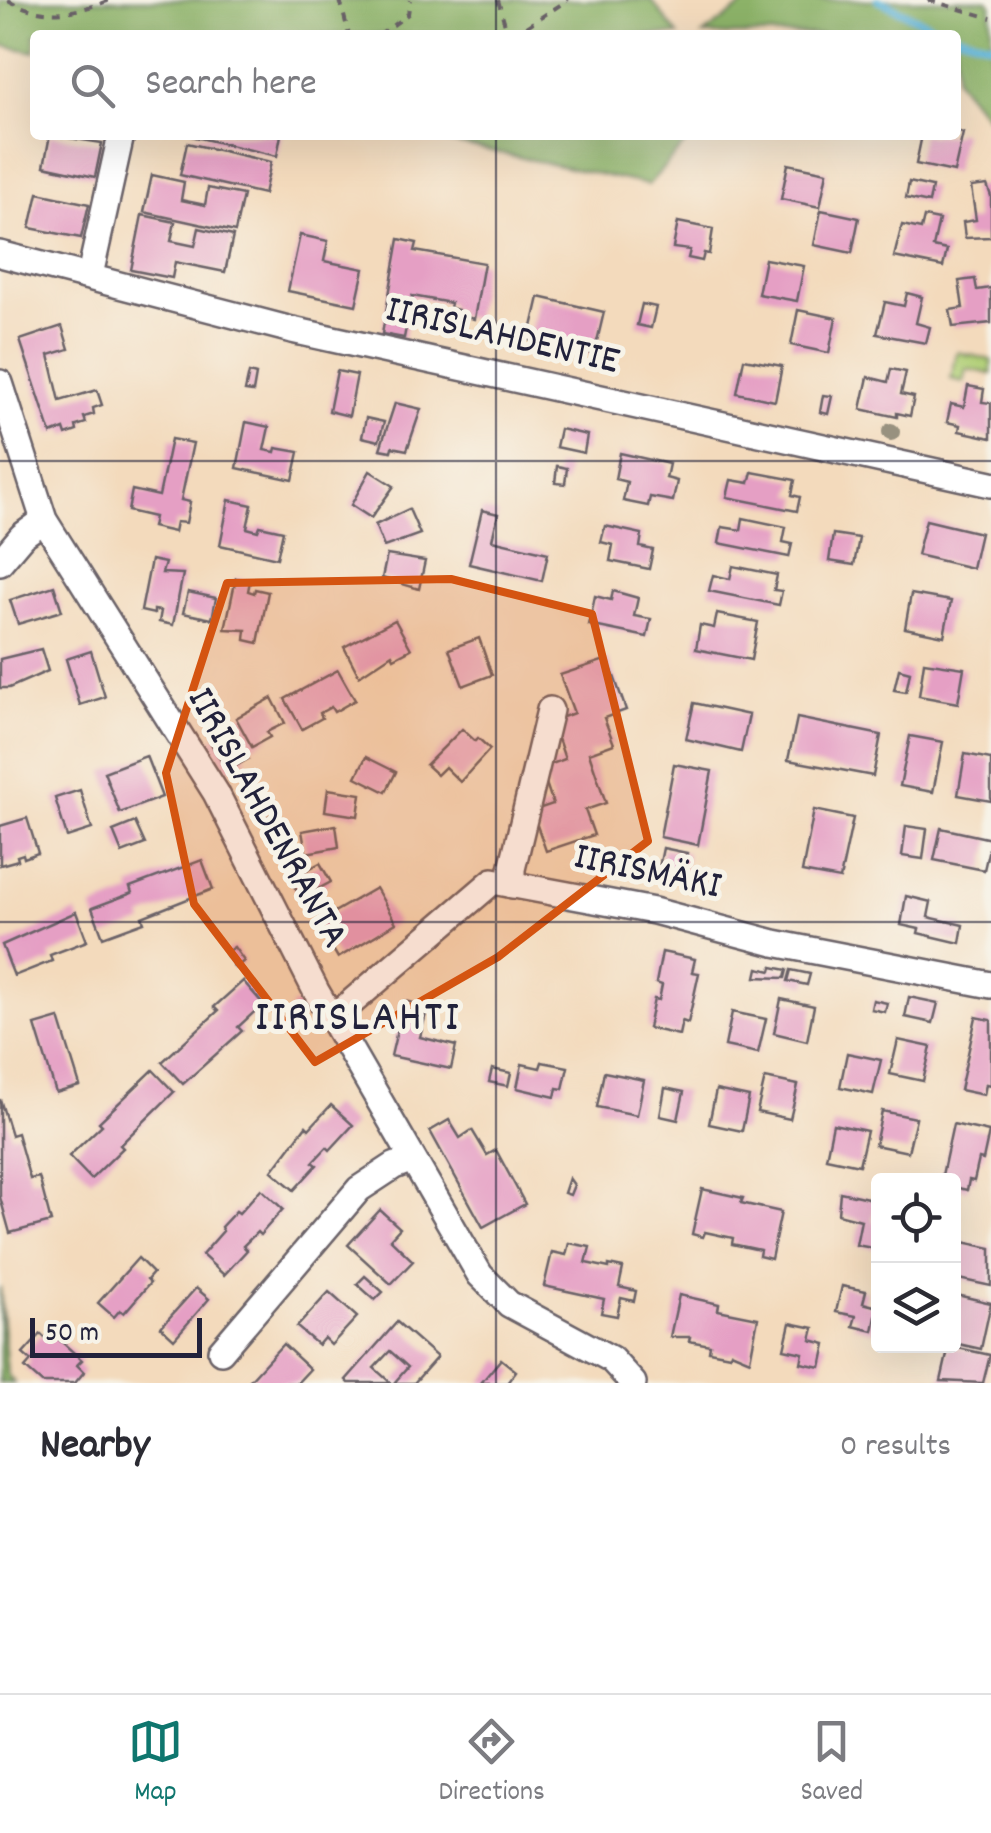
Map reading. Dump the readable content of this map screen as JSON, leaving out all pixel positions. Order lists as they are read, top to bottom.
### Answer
{
  "streets": {
    "street": ["IIRISLAHDENTIE", "IIRISLAHDENRANTA", "IIRISMÄKI"]
  },
  "crossings": [
    ["IIRISLAHDENRANTA", "IIRISMÄKI"]
  ],
  "districts": ["IIRISLAHTI"],
  "scale_bar": "50 m",
  "page": {
    "search": "Search here",
    "scale": "50 m",
    "heading": ["Nearby", "0 results"],
    "nav": ["Map", "Directions", "Saved"]
  }
}
